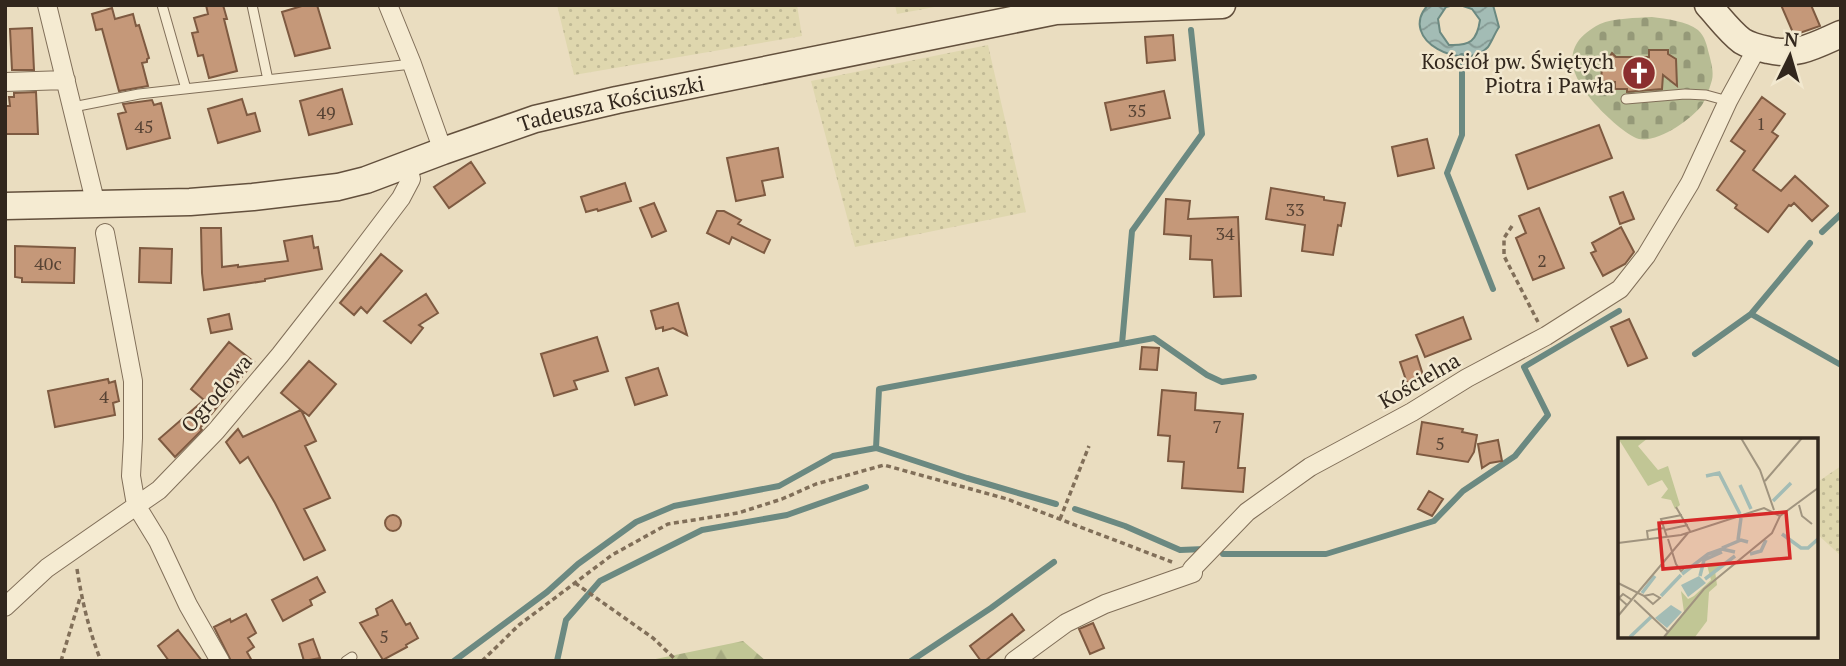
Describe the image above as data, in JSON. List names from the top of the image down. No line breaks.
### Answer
{"streets":{"street":["Tadeusza Kościuszki","Kościelna","Ogrodowa"]},"crossings":[["Tadeusza Kościuszki","Ogrodowa"]],"places":{"church":["Kościół pw. Świętych Piotra i Pawła"]},"house_numbers":["35","49","1","45","33","34","2","40c","4","7","5","5"],"north":"top"}
